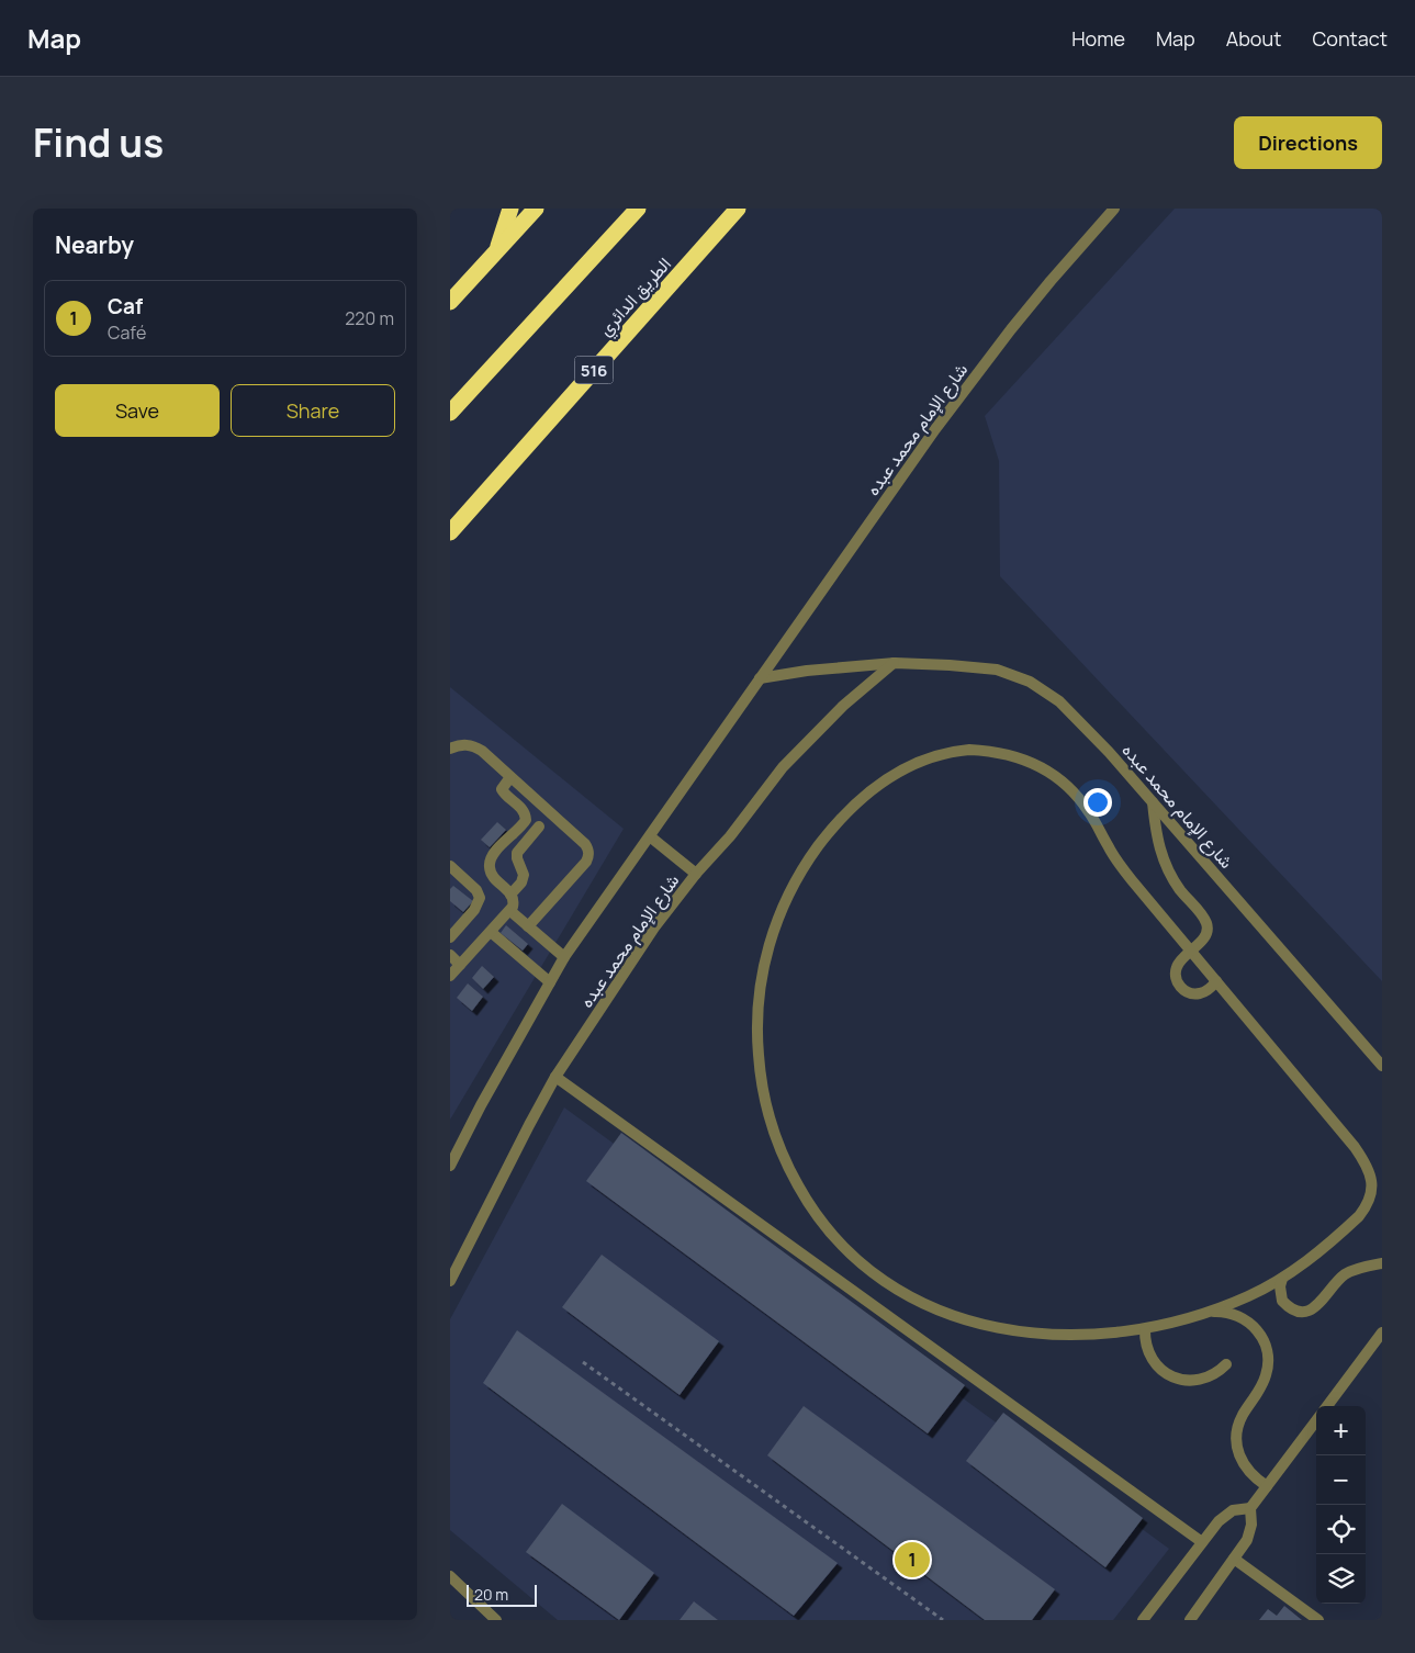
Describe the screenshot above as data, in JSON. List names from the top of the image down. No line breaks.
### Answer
{"streets":{"highway":["الطريق الدائري","516"],"street":["شارع الإمام محمد عبده"]},"scale_bar":"20 m","page":{"header":"Map","nav":["Home","Map","About","Contact"],"title":"Find us","buttons":["Directions",["Save","Share"]],"heading":"Nearby","list":[{"mark":"1","name":"Caf","note":"Café","value":"220 m"}],"map_buttons":["+","−"],"pins":"1","scale":"20 m"}}
